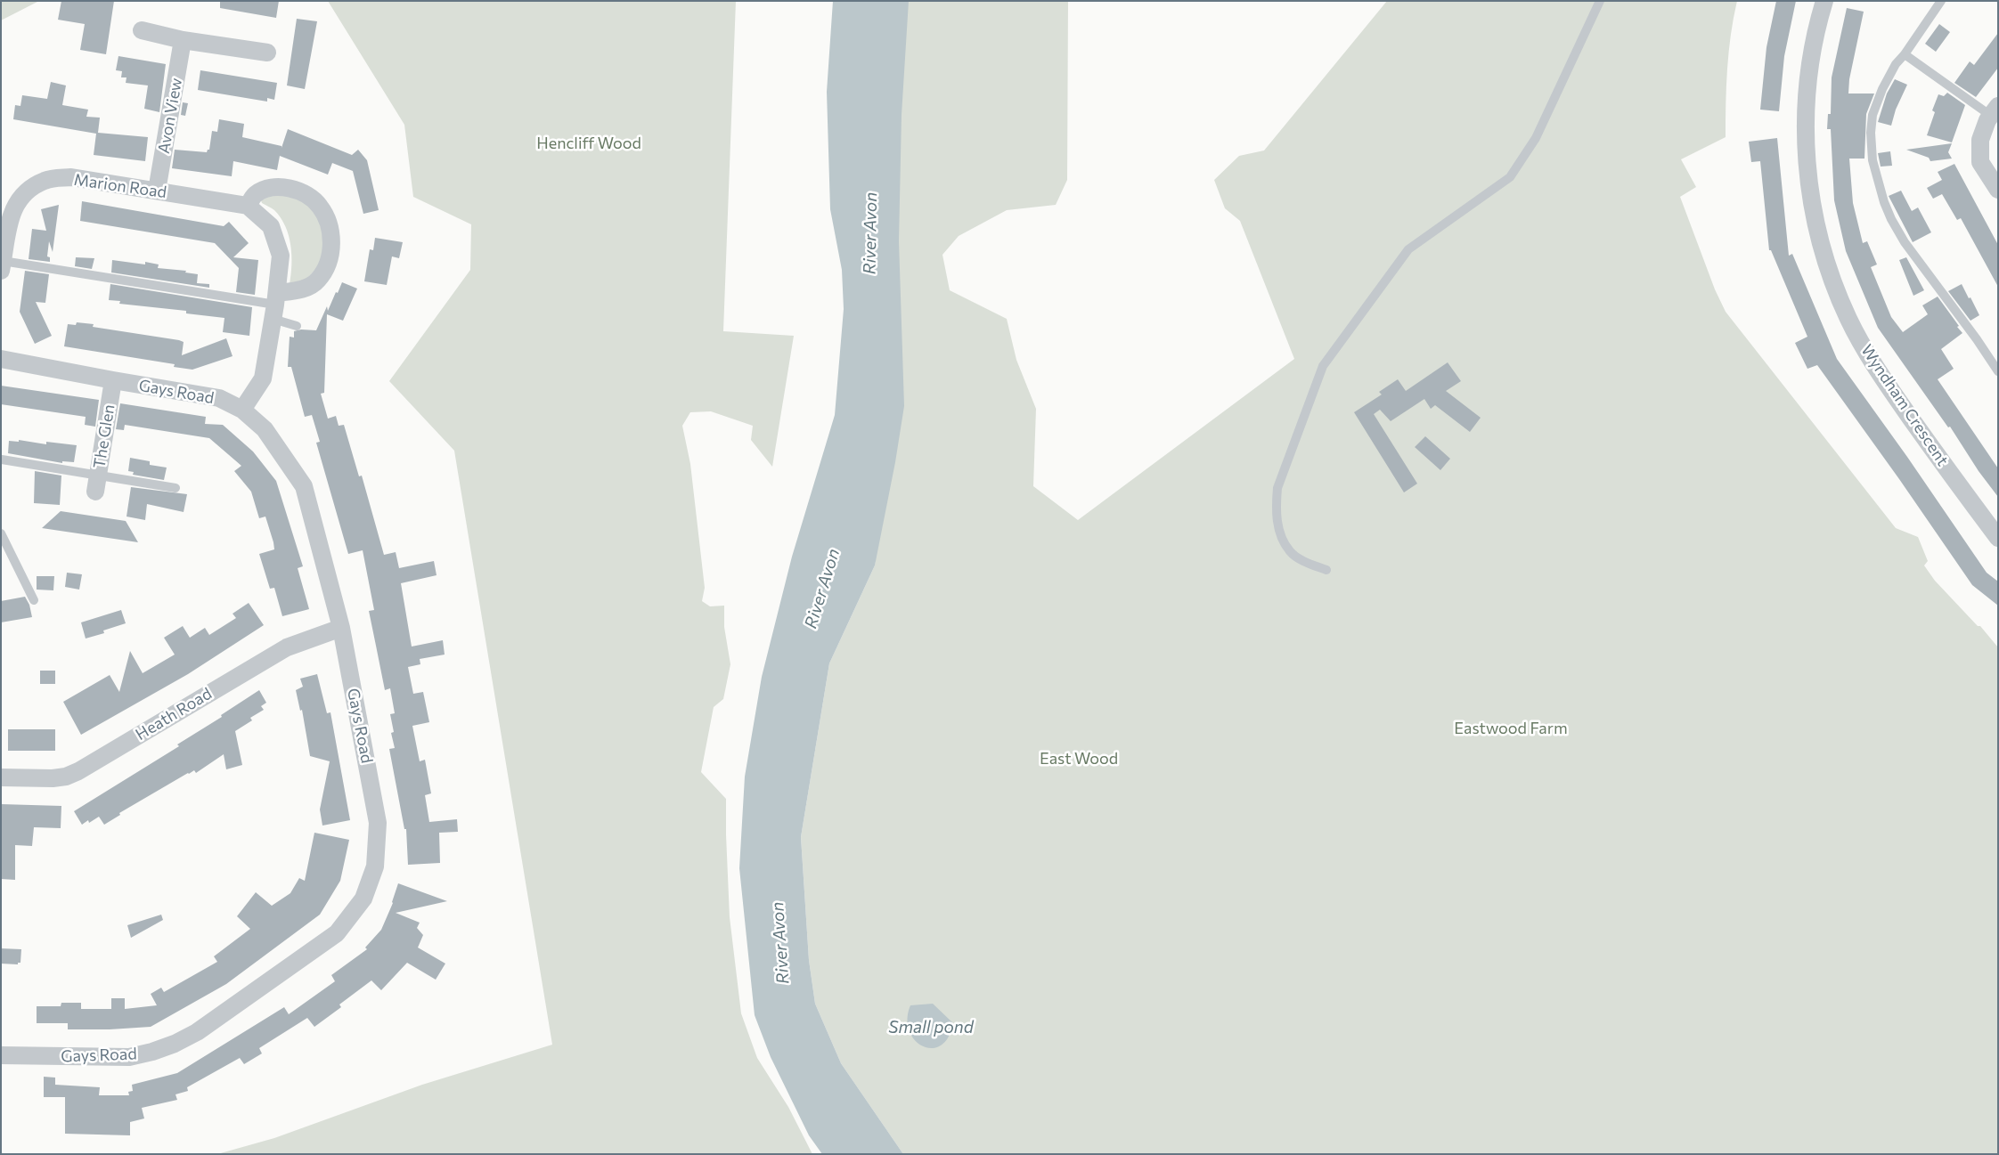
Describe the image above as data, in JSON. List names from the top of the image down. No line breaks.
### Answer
{"streets":{"street":["Avon View","Marion Road","Gays Road","Wyndham Crescent","The Glen","Heath Road"]},"crossings":[["Avon View","Marion Road"],["Gays Road","The Glen"],["Gays Road","Heath Road"]],"water":["River Avon","Small pond"],"parks":["Hencliff Wood","Eastwood Farm","East Wood"]}
